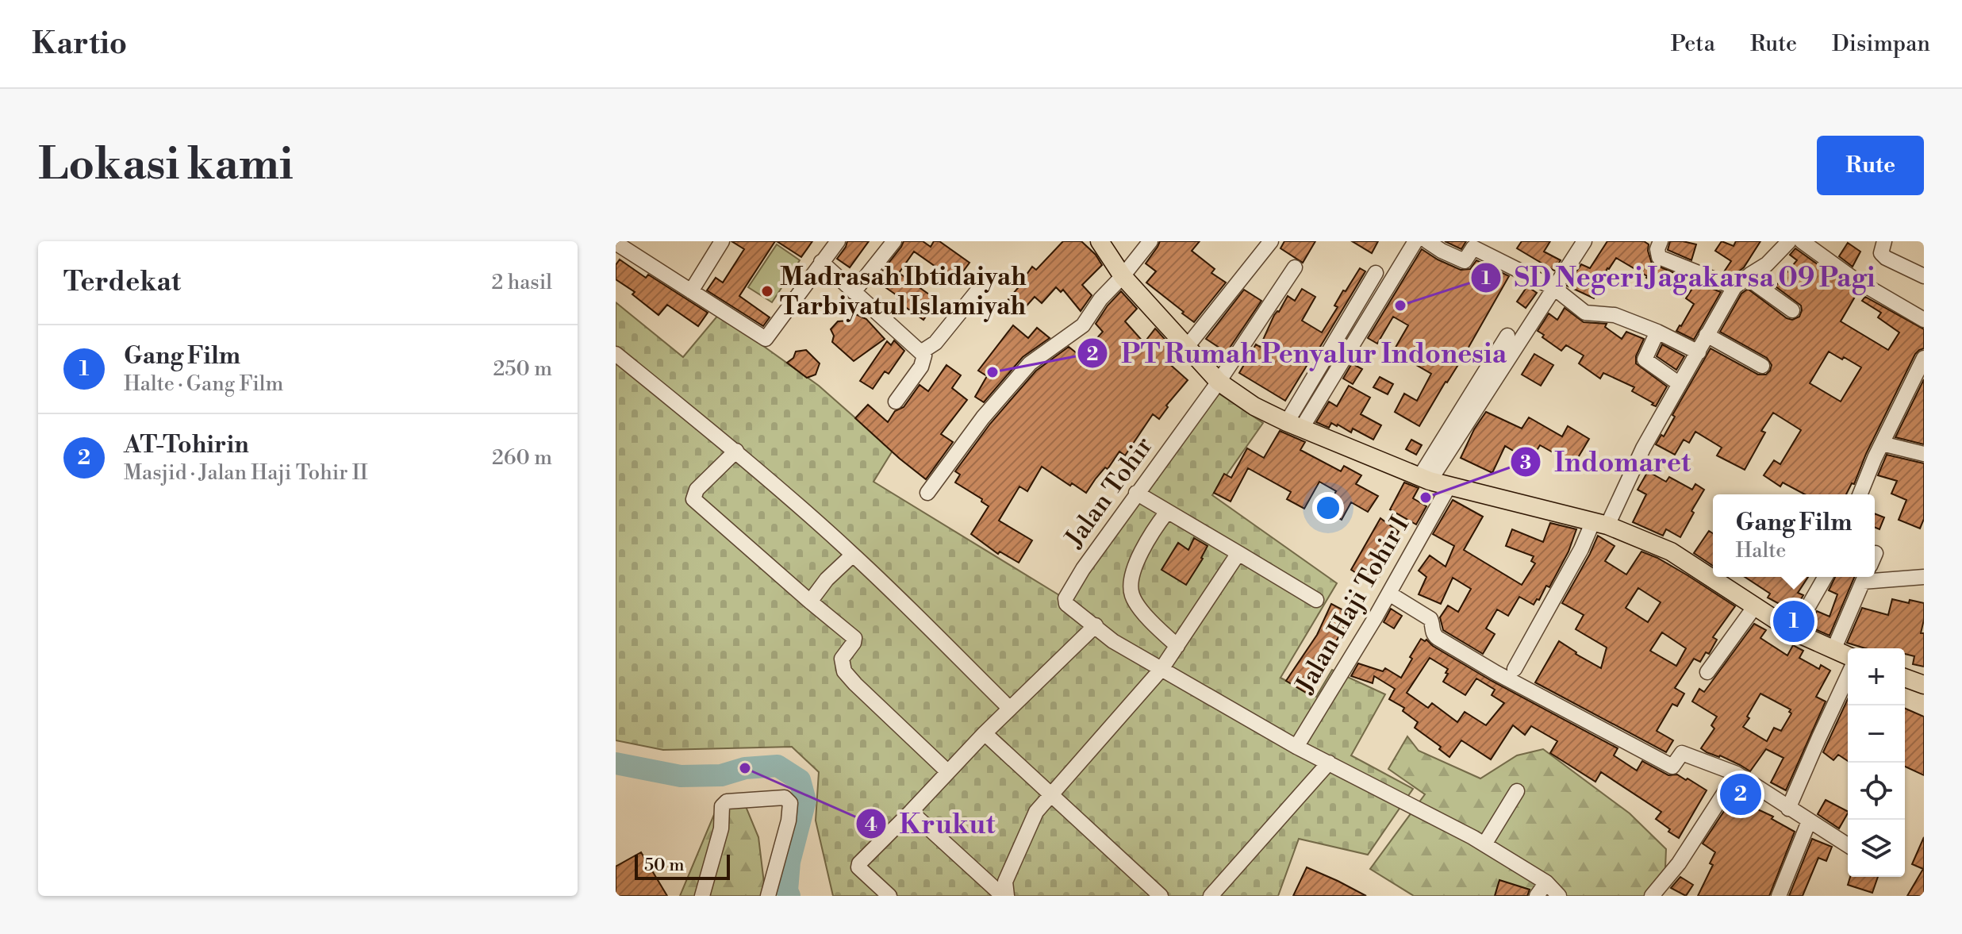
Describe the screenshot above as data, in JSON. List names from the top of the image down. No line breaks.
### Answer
{"streets":{"street":["Jalan Tohir","Jalan Haji Tohir I"]},"places":["Madrasah Ibtidaiyah Tarbiyatul Islamiyah","SD Negeri Jagakarsa 09 Pagi","PT Rumah Penyalur Indonesia","Indomaret","Krukut"],"scale_bar":"50 m","page":{"header":"Kartio","nav":["Peta","Rute","Disimpan"],"buttons":"Rute","title":"Lokasi kami","heading":["Terdekat","2 hasil"],"list":[{"mark":"1","name":"Gang Film","note":"Halte · Gang Film","value":"250 m"},{"mark":"2","name":"AT-Tohirin","note":"Masjid · Jalan Haji Tohir II","value":"260 m"}],"popup":["Gang Film","Halte"],"pins":["1","2"],"map_buttons":["+","−"],"scale":"50 m"}}
